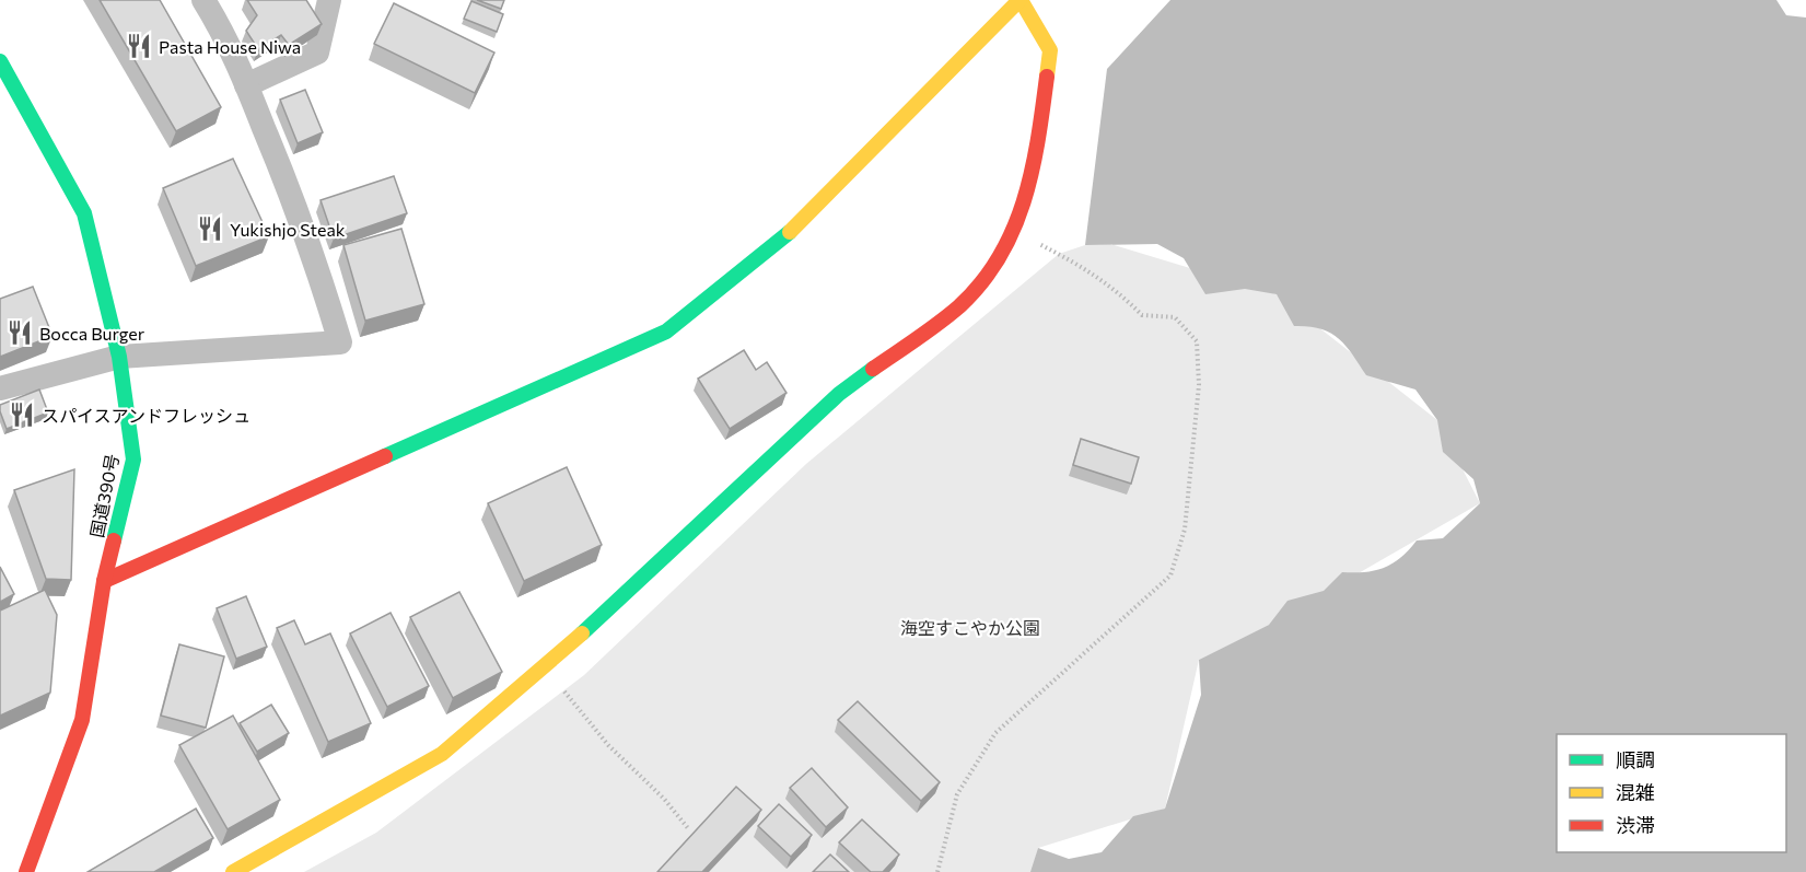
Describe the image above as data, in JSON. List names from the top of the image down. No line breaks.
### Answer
{"streets":{"main road":["国道390号"]},"parks":["海空すこやか公園"],"places":{"restaurant":["Pasta House Niwa","Yukishjo Steak","Bocca Burger","スパイスアンドフレッシュ"]},"legend":["順調","混雑","渋滞"]}
